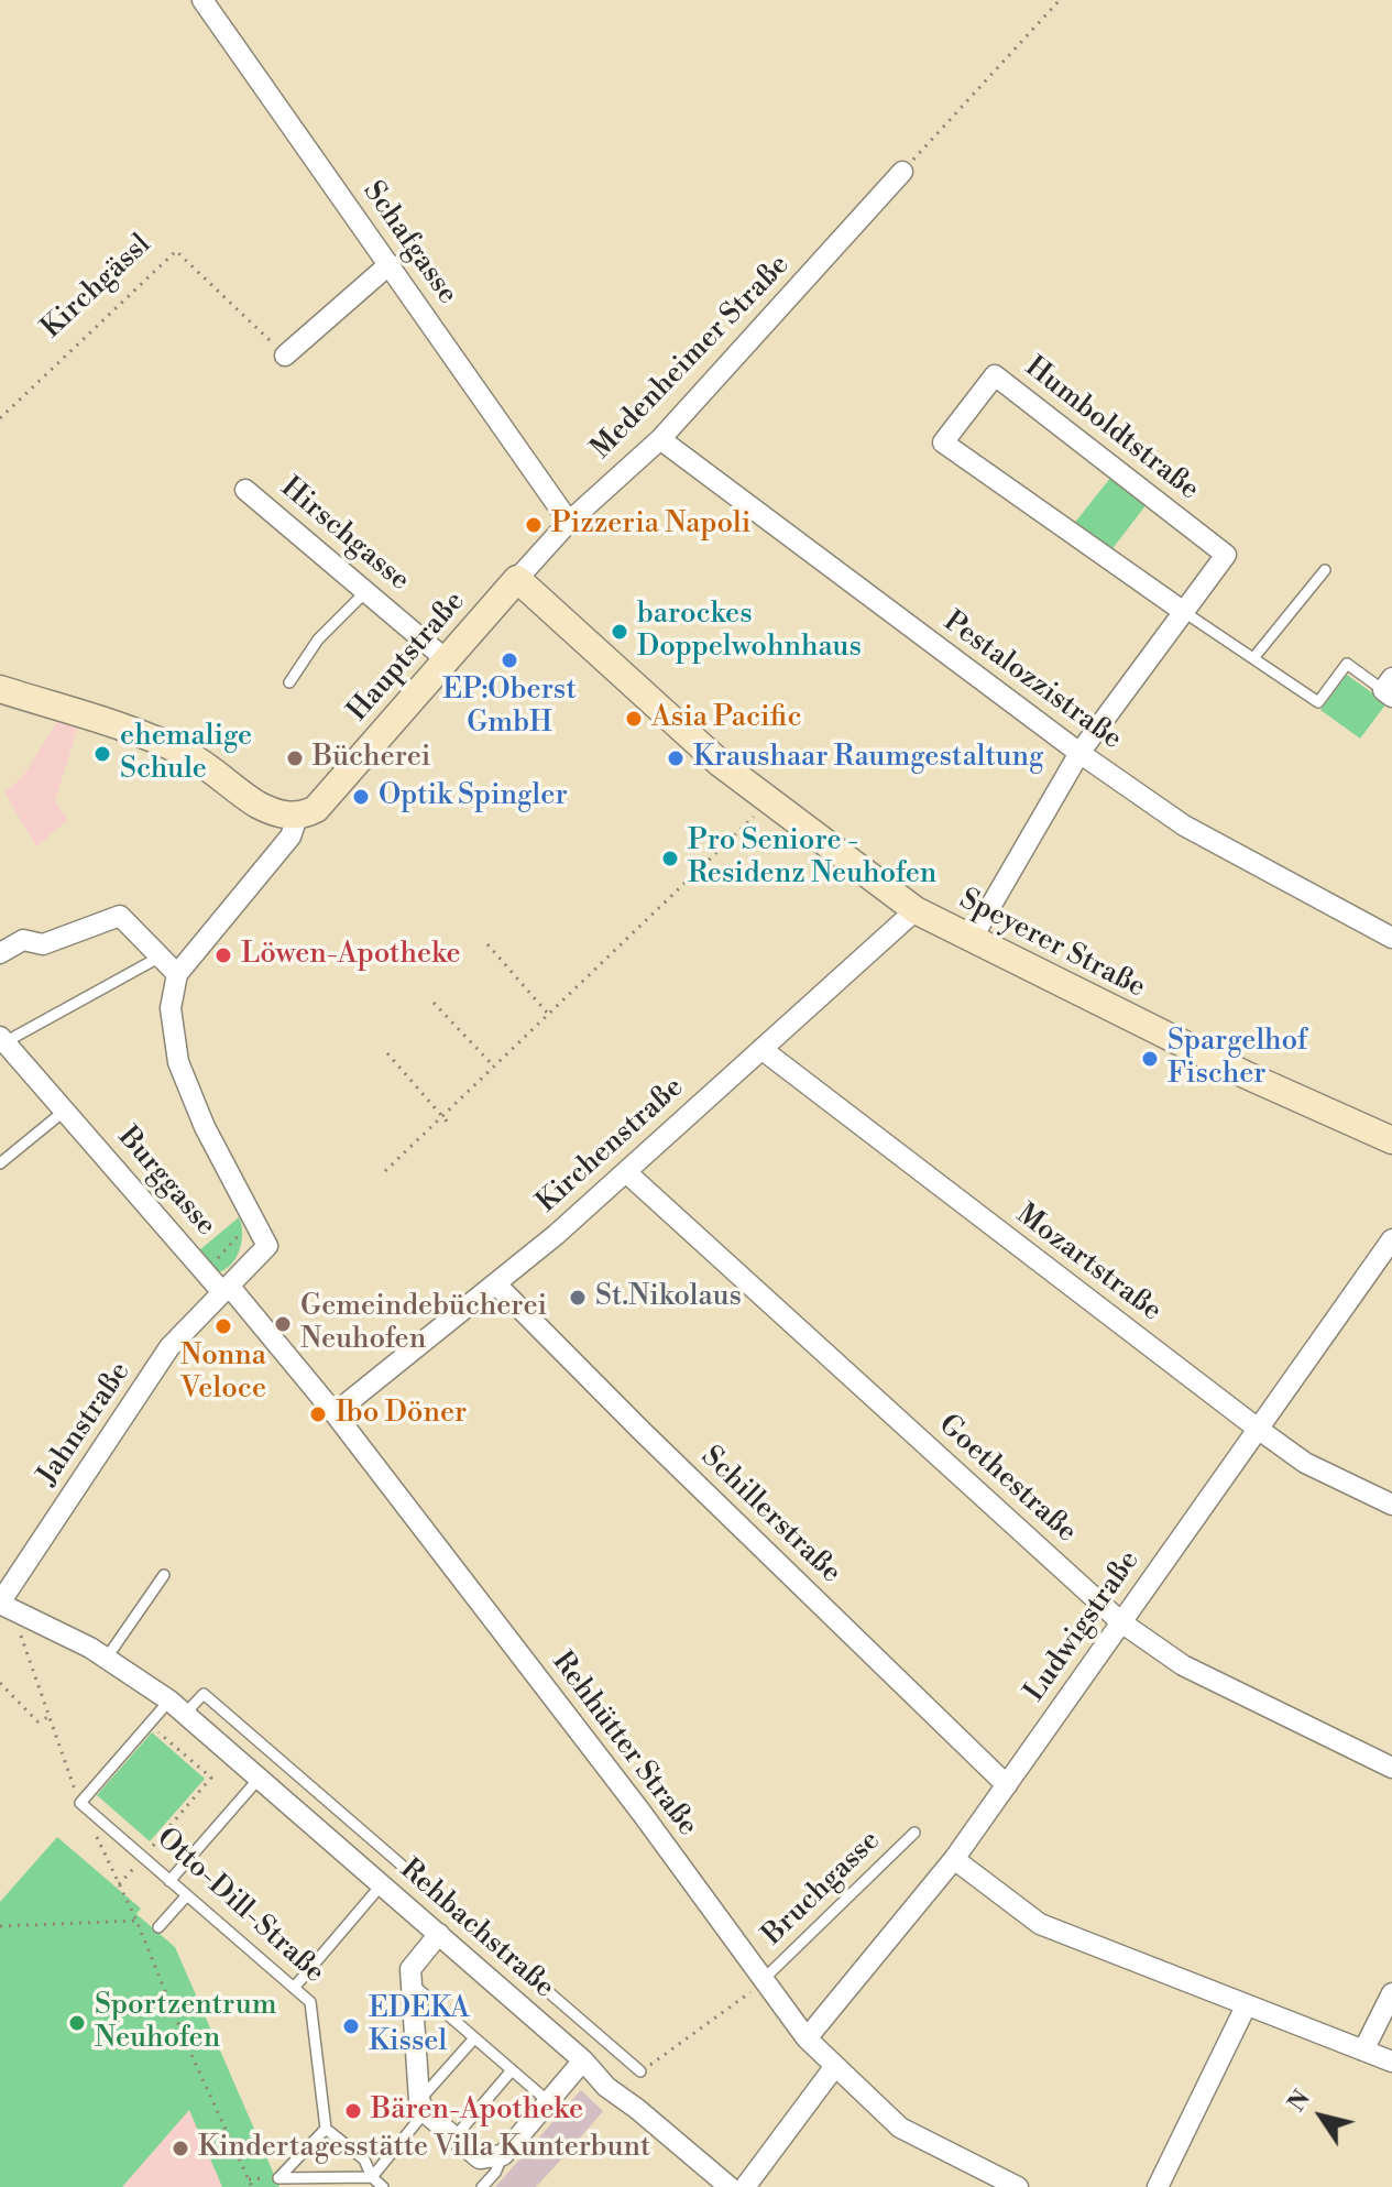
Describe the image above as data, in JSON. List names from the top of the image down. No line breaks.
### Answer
{"streets":{"main road":["Hauptstraße","Speyerer Straße"],"street":["Schafgasse","Medenheimer Straße","Humboldtstraße","Hirschgasse","Pestalozzistraße","Kirchenstraße","Burggasse","Mozartstraße","Jahnstraße","Goethestraße","Schillerstraße","Ludwigstraße","Rehhütter Straße","Rehbachstraße"],"lane":["Bruchgasse","Otto-Dill-Straße"],"path":["Kirchgässl"]},"crossings":[["Schafgasse","Medenheimer Straße"],["Medenheimer Straße","Hauptstraße"],["Medenheimer Straße","Pestalozzistraße"],["Medenheimer Straße","Speyerer Straße"],["Hirschgasse","Hauptstraße"],["Hauptstraße","Speyerer Straße"],["Speyerer Straße","Kirchenstraße"],["Kirchenstraße","Mozartstraße"],["Kirchenstraße","Goethestraße"],["Kirchenstraße","Schillerstraße"],["Kirchenstraße","Rehhütter Straße"],["Burggasse","Jahnstraße"],["Burggasse","Rehhütter Straße"],["Mozartstraße","Ludwigstraße"],["Jahnstraße","Rehhütter Straße"],["Jahnstraße","Rehbachstraße"],["Goethestraße","Ludwigstraße"],["Schillerstraße","Ludwigstraße"],["Ludwigstraße","Rehhütter Straße"],["Rehhütter Straße","Bruchgasse"]],"places":["Pizzeria Napoli","barockes Doppelwohnhaus","EP:Oberst GmbH","Asia Pacific","ehemalige Schule","Bücherei","Kraushaar Raumgestaltung","Optik Spingler","Pro Seniore - Residenz Neuhofen","Löwen-Apotheke","Spargelhof Fischer","St.Nikolaus","Gemeindebücherei Neuhofen","Nonna Veloce","Ibo Döner","Sportzentrum Neuhofen","EDEKA Kissel","Bären-Apotheke","Kindertagesstätte Villa Kunterbunt"],"north":"top left"}
